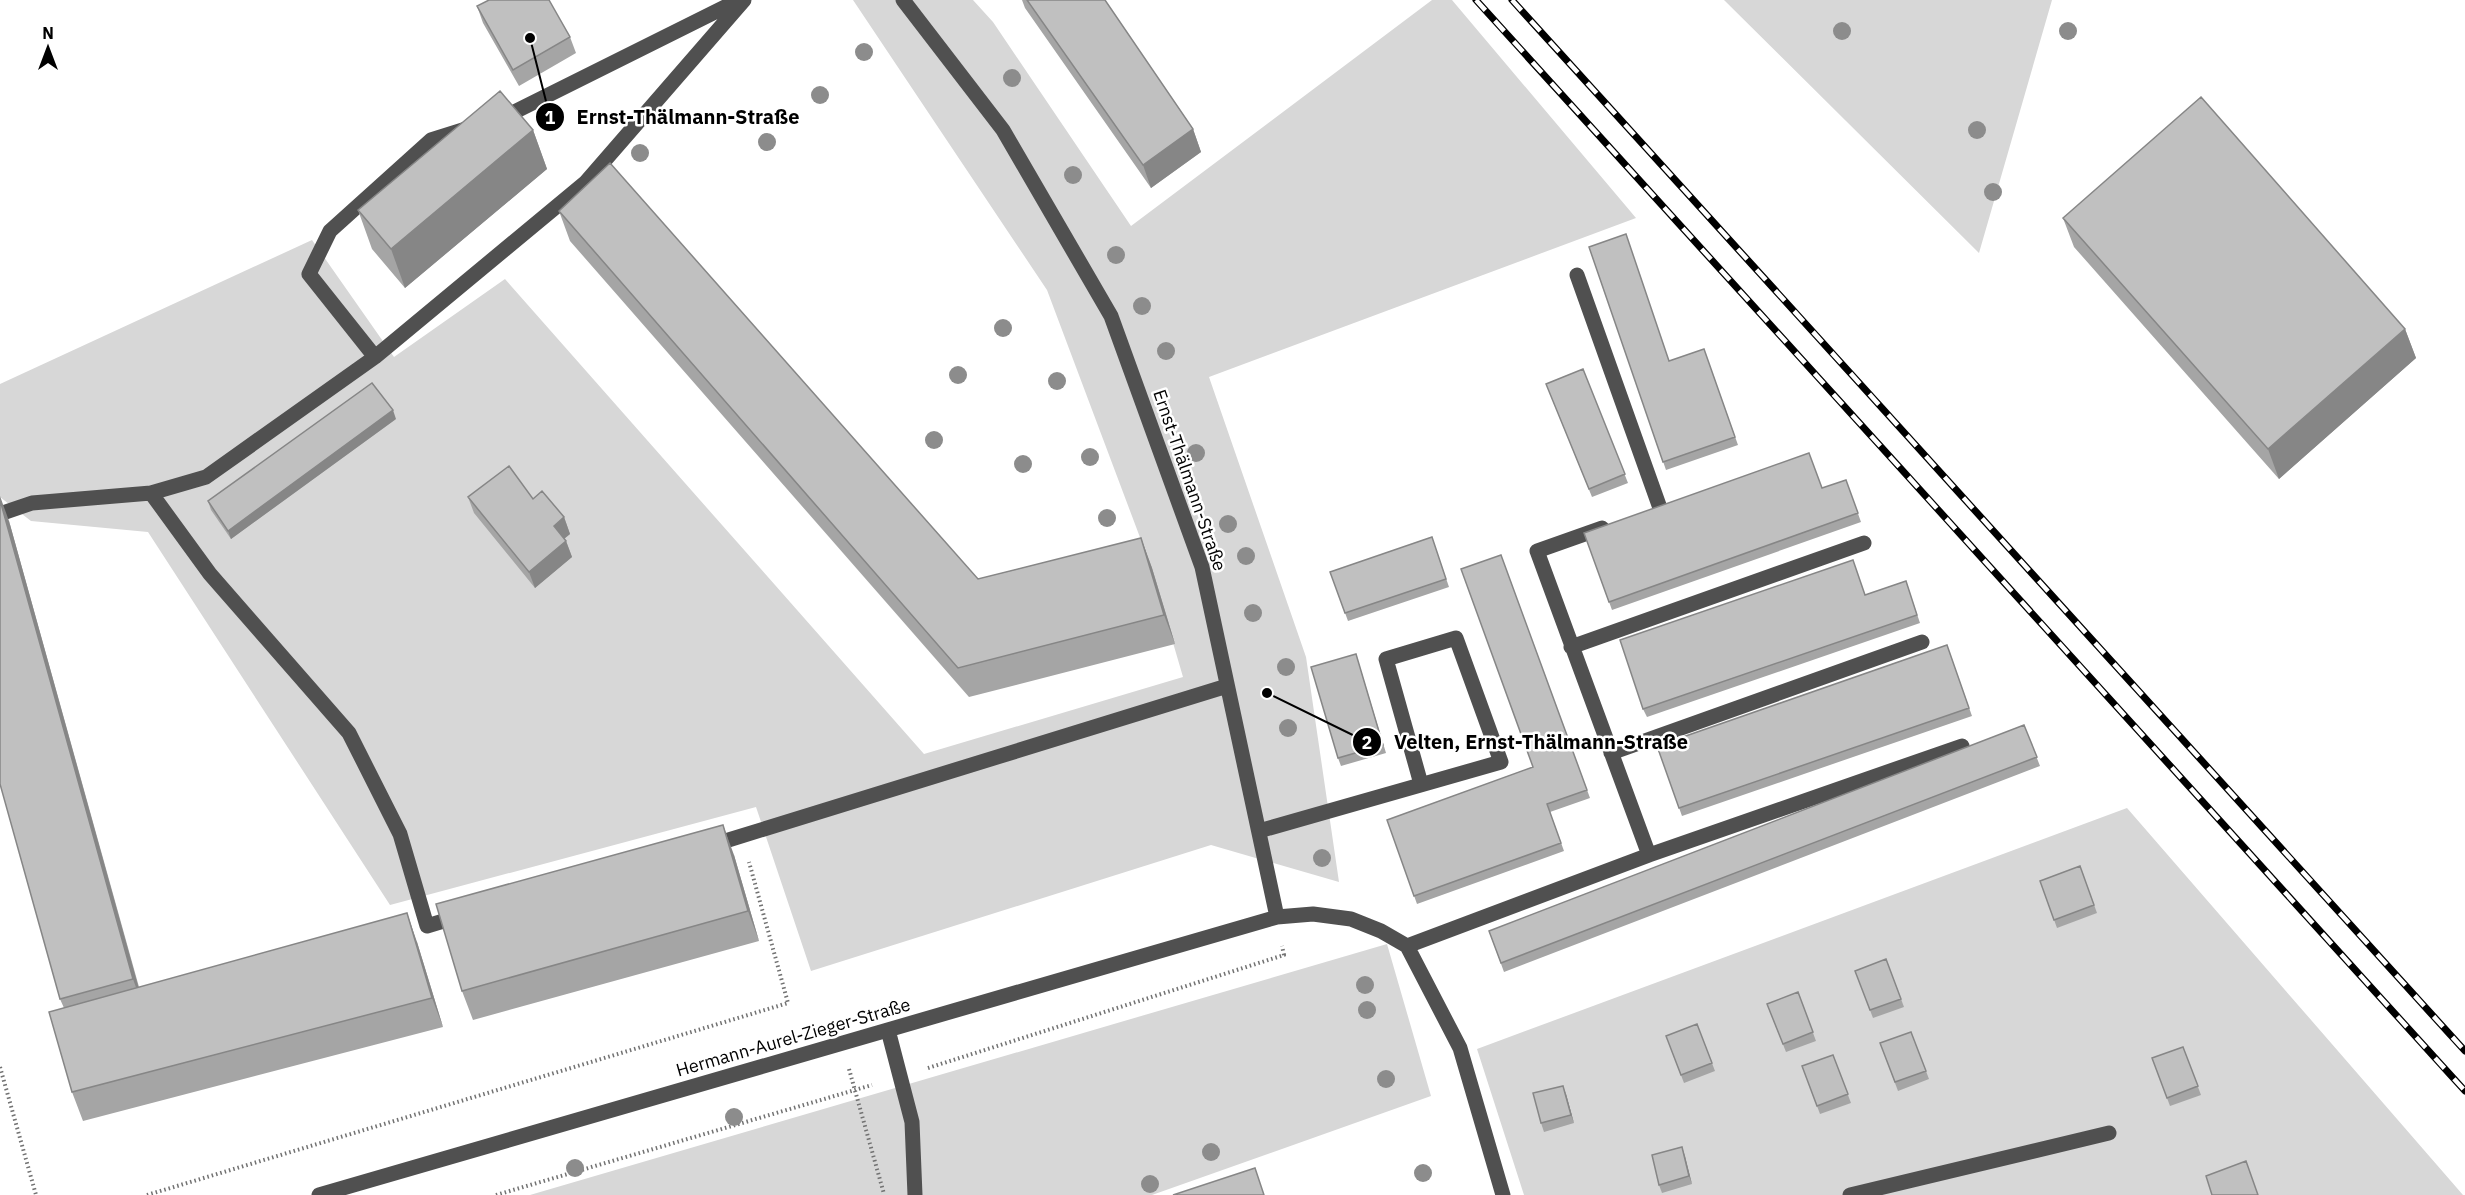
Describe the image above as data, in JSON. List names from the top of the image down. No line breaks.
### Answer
{"streets":{"street":["Ernst-Thälmann-Straße","Hermann-Aurel-Zieger-Straße"]},"crossings":[["Ernst-Thälmann-Straße","Hermann-Aurel-Zieger-Straße"]],"places":["Ernst-Thälmann-Straße","Velten, Ernst-Thälmann-Straße"],"north":"top"}
